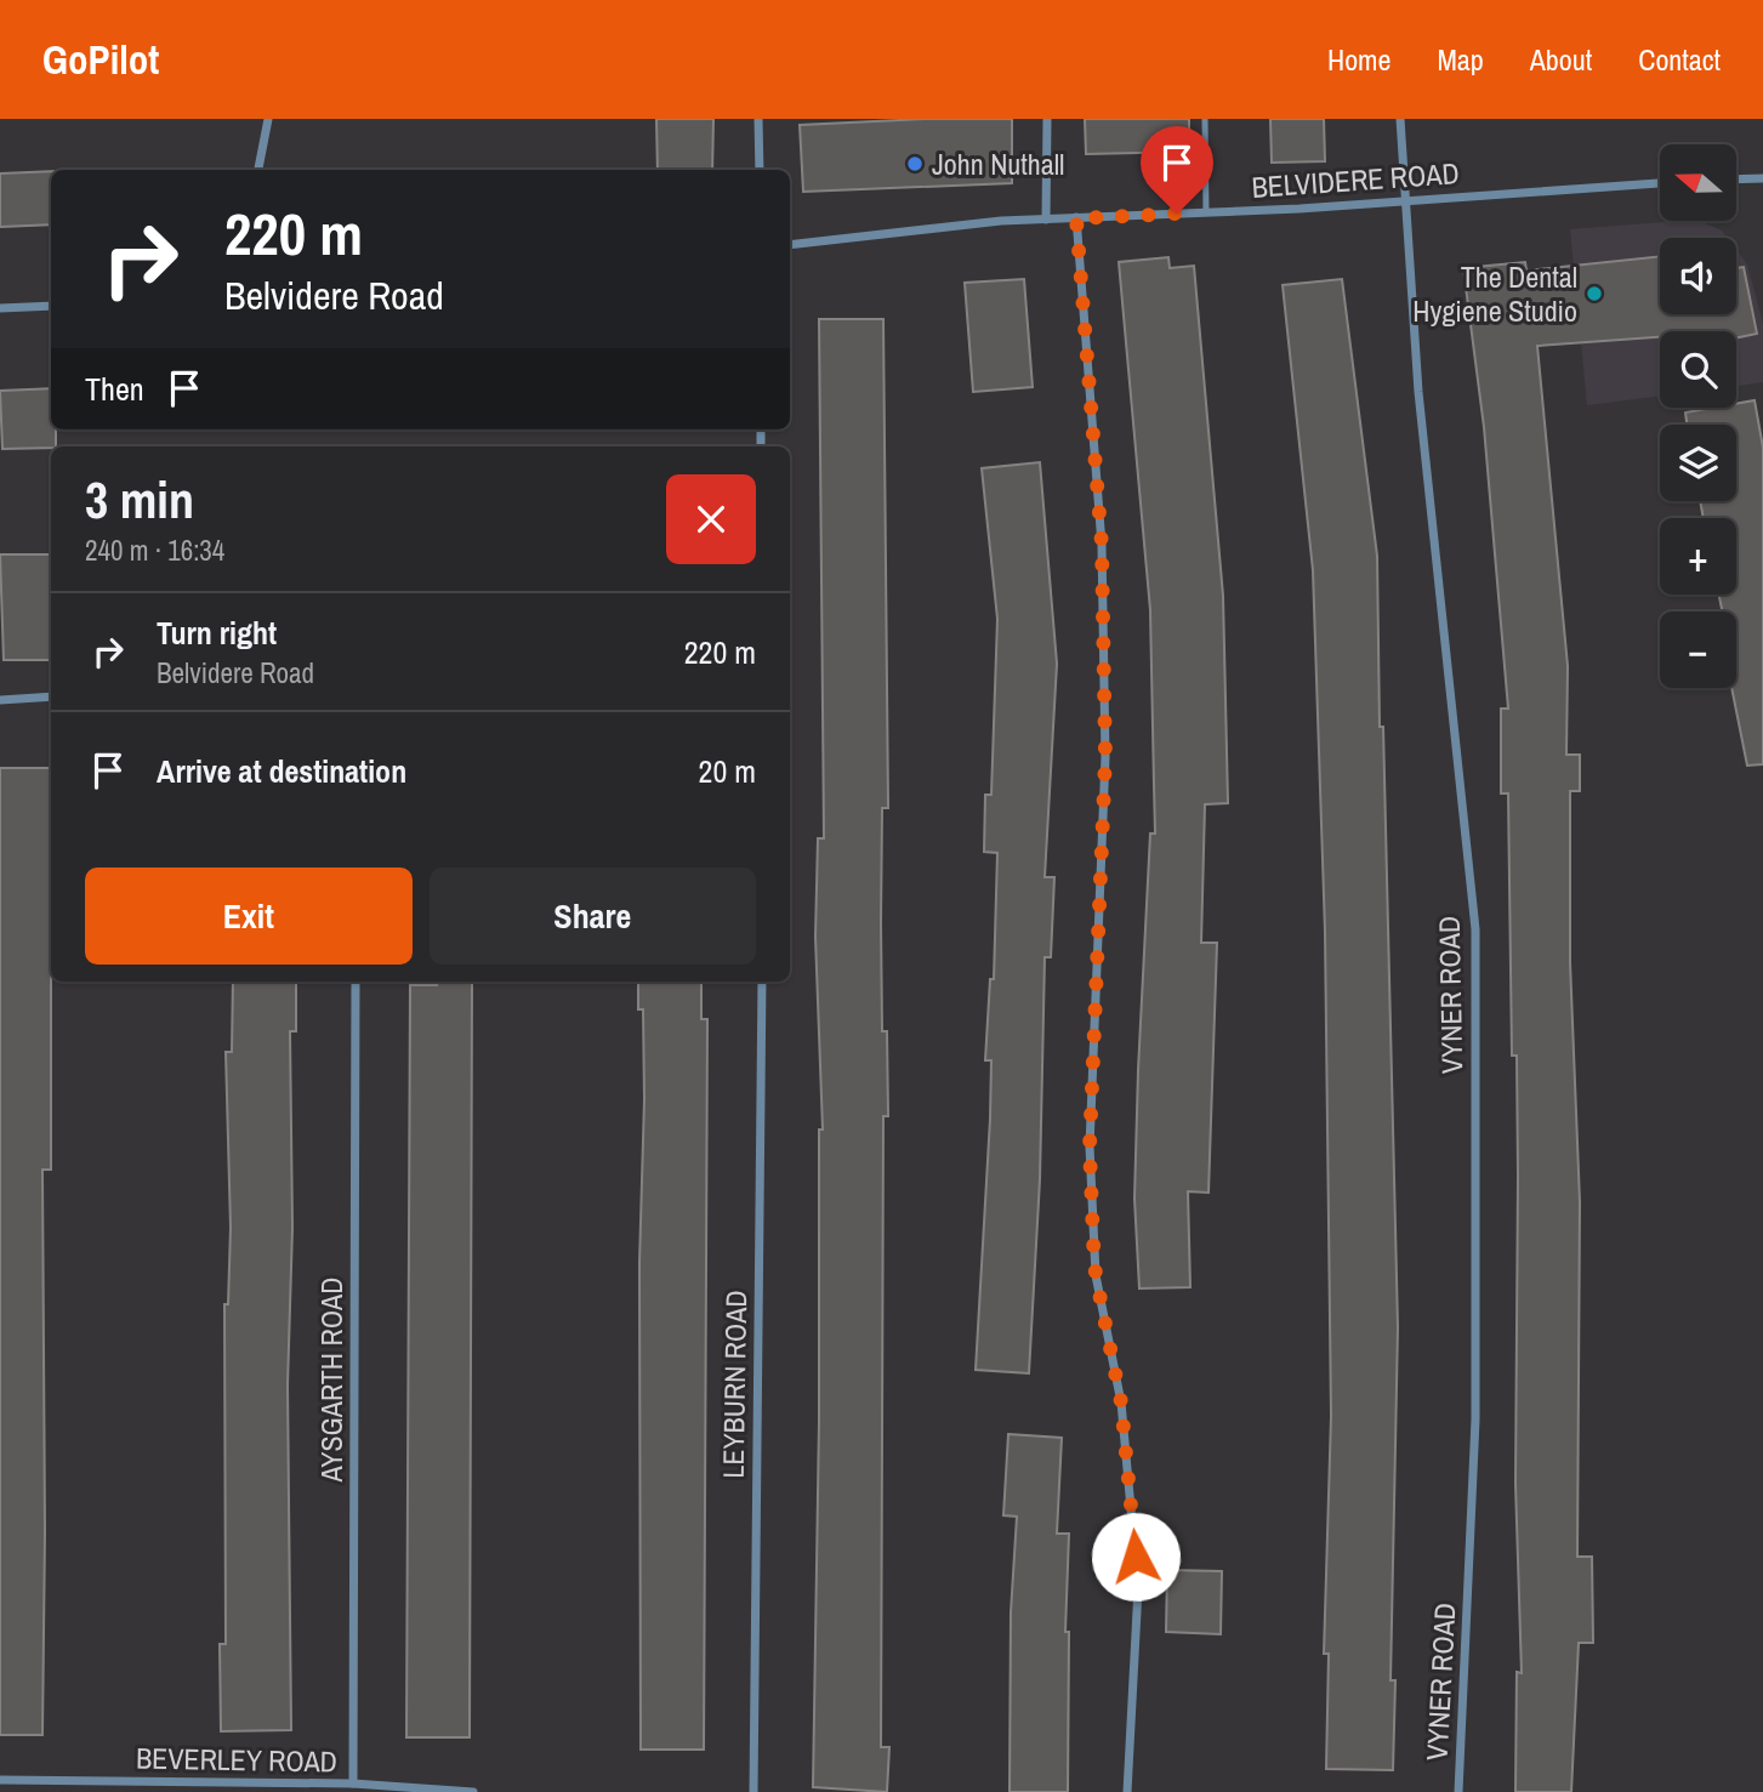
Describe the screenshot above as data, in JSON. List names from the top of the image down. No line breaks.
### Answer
{"streets":{"street":["BELVIDERE ROAD","VYNER ROAD","AYSGARTH ROAD","LEYBURN ROAD","BEVERLEY ROAD"]},"crossings":[["BELVIDERE ROAD","VYNER ROAD"],["AYSGARTH ROAD","BEVERLEY ROAD"]],"places":["John Nuthall","The Dental Hygiene Studio"],"north":"left","page":{"header":"GoPilot","nav":["Home","Map","About","Contact"],"map_buttons":["+","−"],"turn":["220 m","Belvidere Road"],"then":"Then","heading":["3 min","240 m · 16:34"],"list":[{"name":"Turn right","note":"Belvidere Road","value":"220 m"},{"name":"Arrive at destination","value":"20 m"}],"buttons":["Exit","Share"]}}
